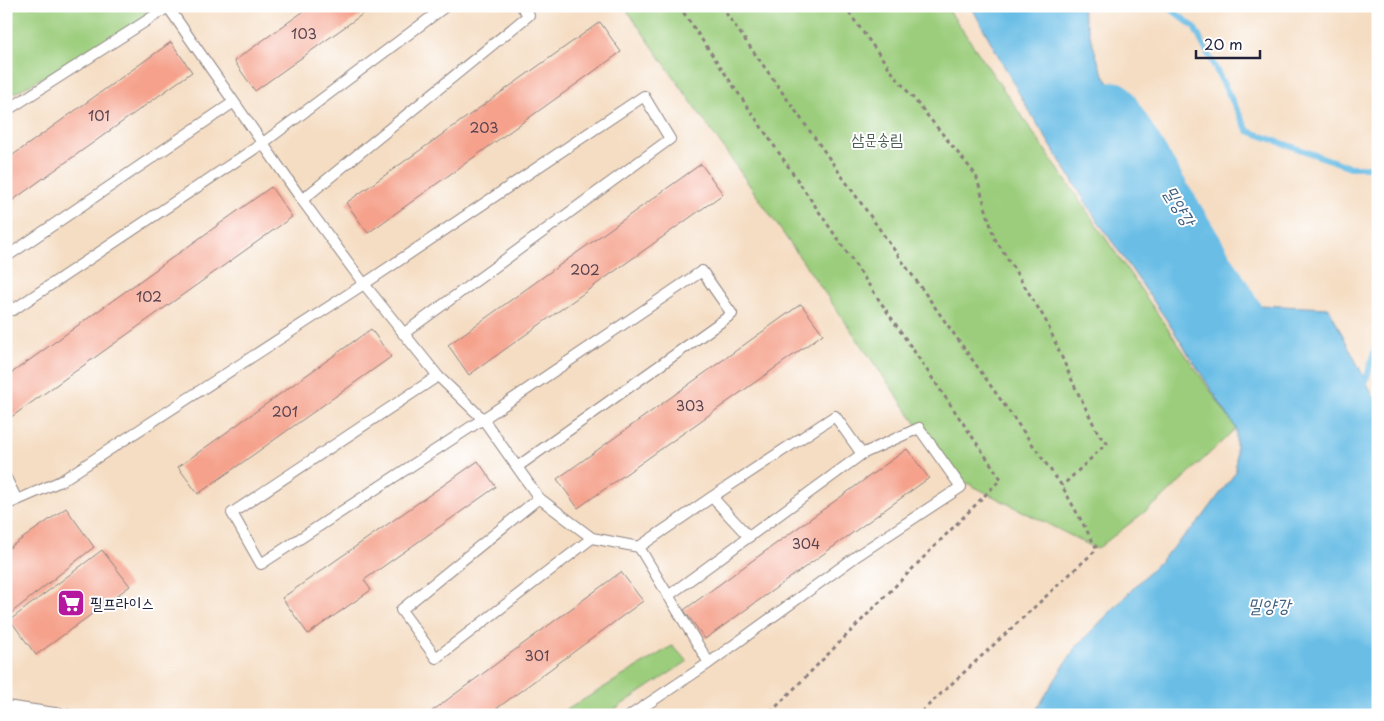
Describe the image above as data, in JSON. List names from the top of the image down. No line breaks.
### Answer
{"water":["밀양강"],"parks":["삼문송림"],"places":{"supermarket":["필프라이스"]},"house_numbers":["103","101","203","202","102","303","201","304","301"],"scale_bar":"20 m"}
